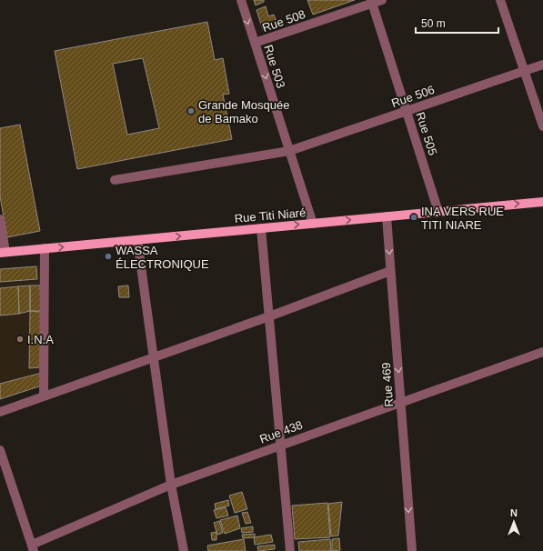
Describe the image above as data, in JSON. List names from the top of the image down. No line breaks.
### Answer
{"streets":{"main road":["Rue Titi Niaré"],"street":["Rue 508","Rue 503","Rue 506","Rue 505","Rue 469","Rue 438"]},"crossings":[["Rue 508","Rue 503"],["Rue 508","Rue 505"],["Rue 503","Rue 506"],["Rue 503","Rue Titi Niaré"],["Rue 506","Rue 505"],["Rue 505","Rue Titi Niaré"],["Rue Titi Niaré","Rue 469"],["Rue 469","Rue 438"]],"one_way":["Rue 503","Rue Titi Niaré","Rue 469"],"places":["Grande Mosquée de Bamako","INA VERS RUE TITI NIARE","WASSA ÉLECTRONIQUE","I.N.A"],"scale_bar":"50 m","north":"top"}
